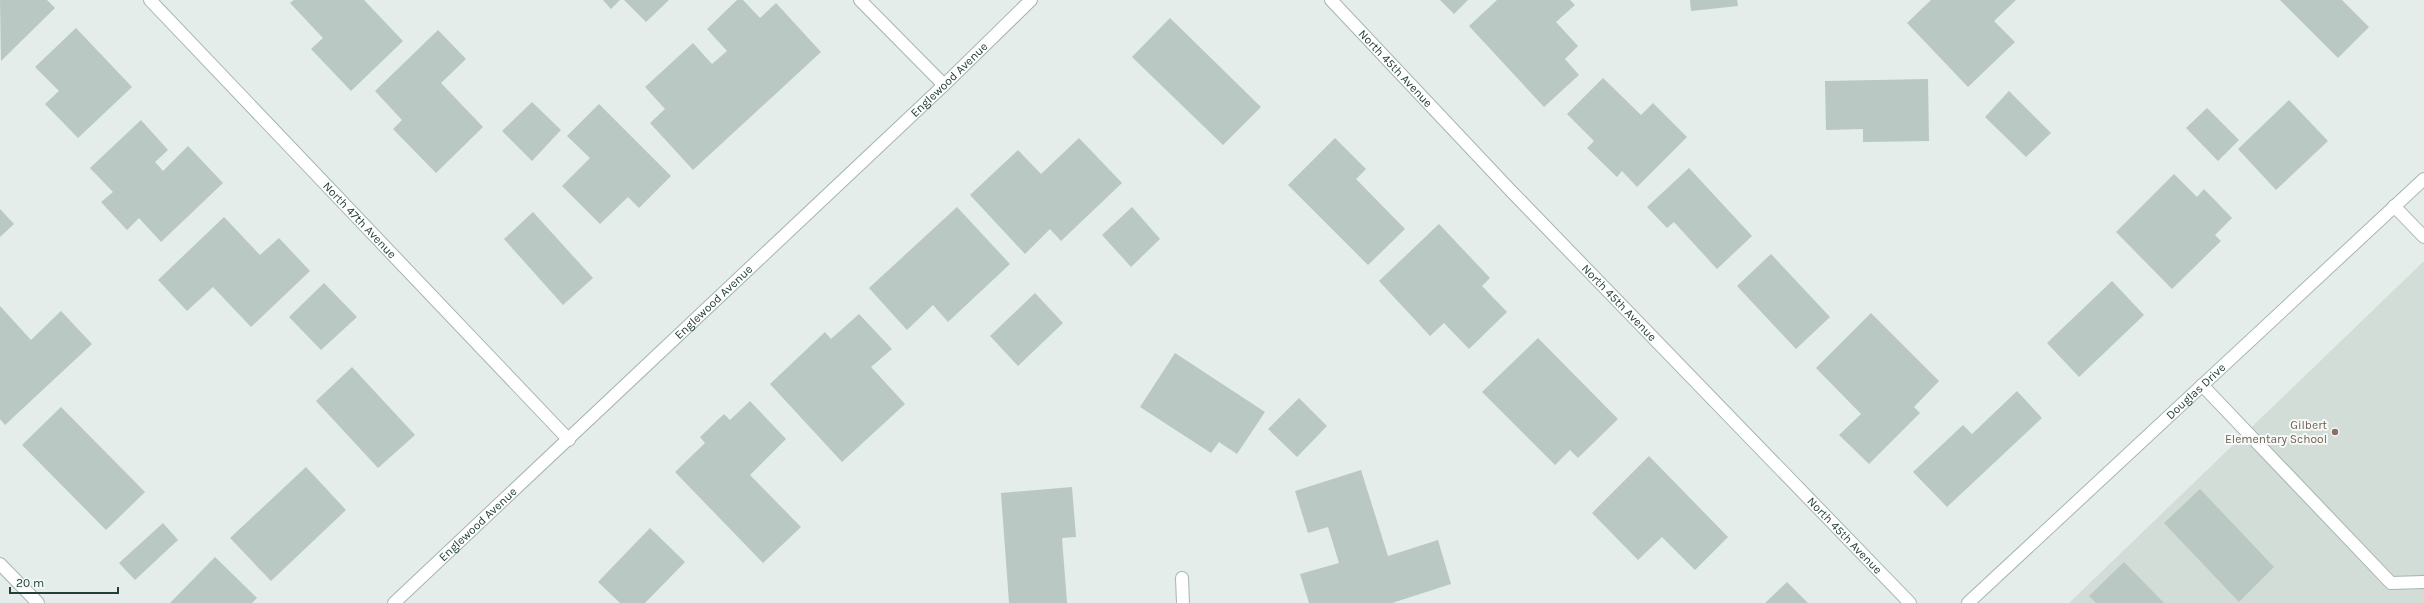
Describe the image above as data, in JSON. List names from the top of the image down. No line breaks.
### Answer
{"streets":{"street":["North 45th Avenue","Englewood Avenue","North 47th Avenue","Douglas Drive"]},"crossings":[["Englewood Avenue","North 47th Avenue"]],"places":["Gilbert Elementary School"],"scale_bar":"20 m"}
